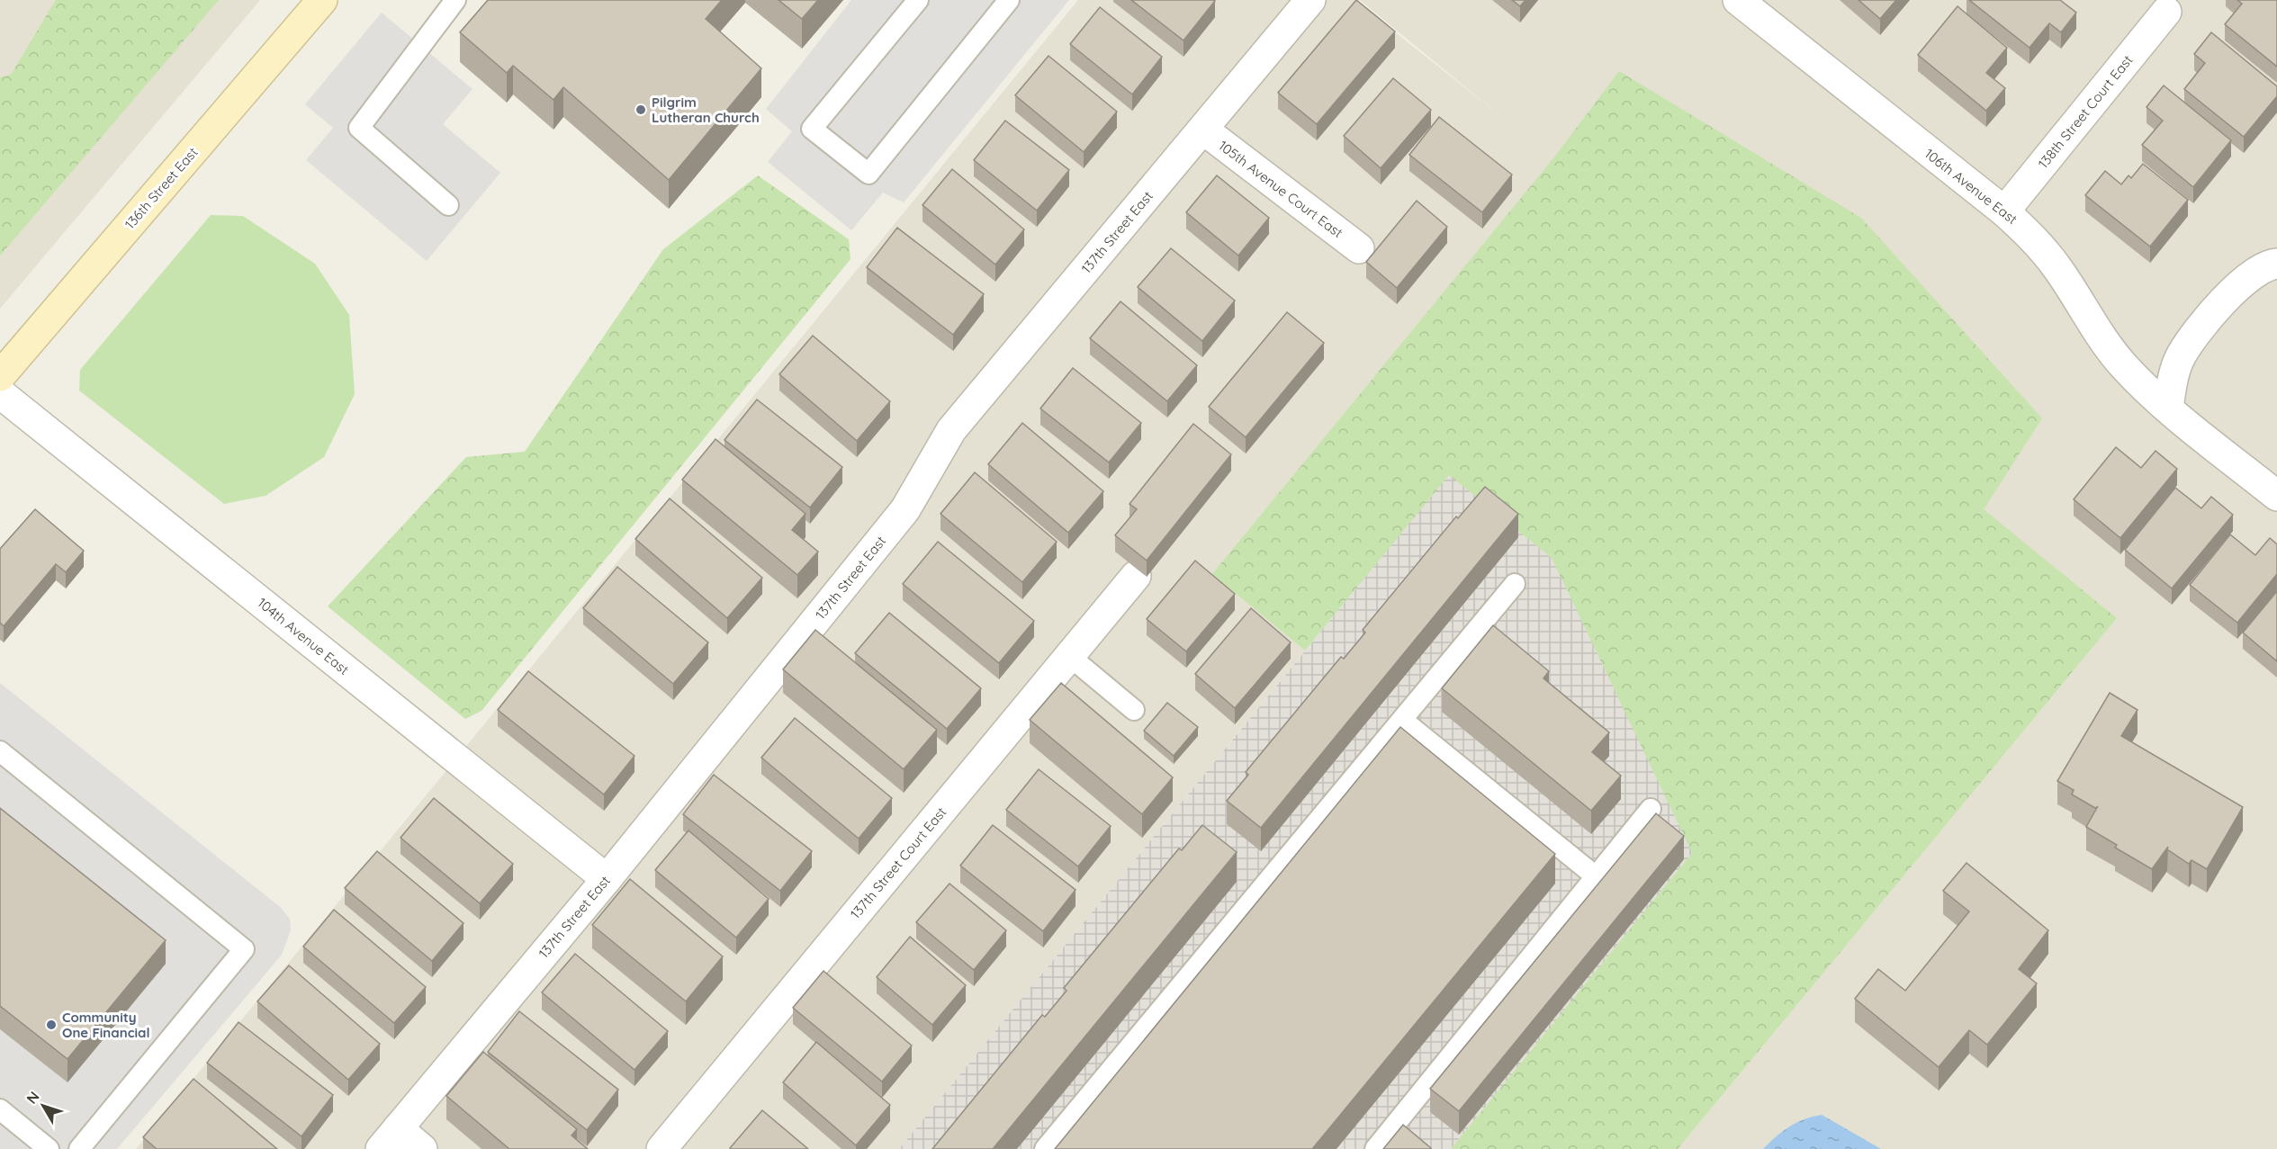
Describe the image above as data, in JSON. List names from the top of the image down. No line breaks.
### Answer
{"streets":{"street":["138th Street Court East","106th Avenue East","136th Street East","105th Avenue Court East","137th Street East","104th Avenue East","137th Street Court East"]},"crossings":[["138th Street Court East","106th Avenue East"],["105th Avenue Court East","137th Street East"],["137th Street East","104th Avenue East"]],"places":["Pilgrim Lutheran Church","Community One Financial"],"north":"top left"}
